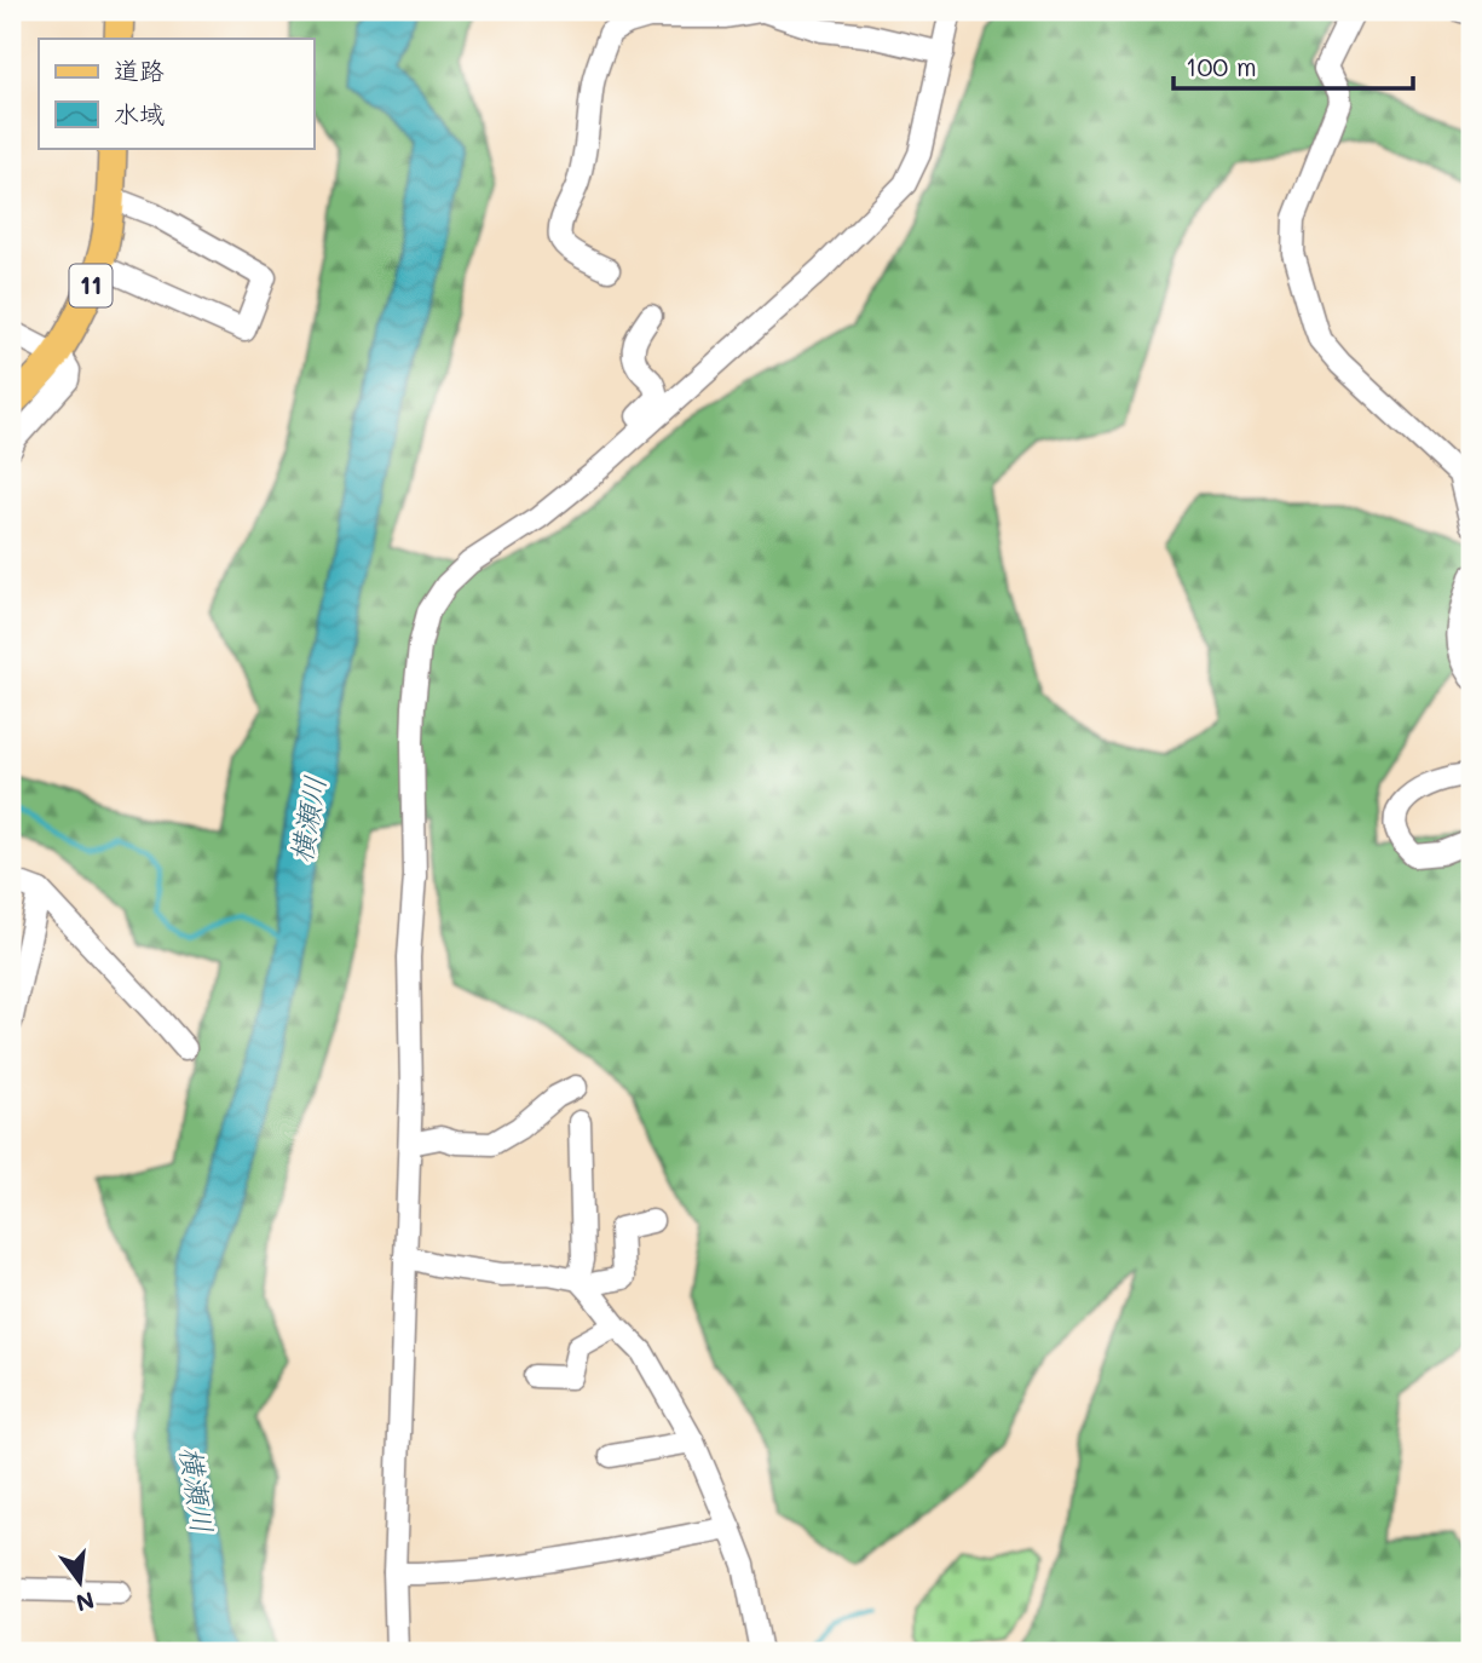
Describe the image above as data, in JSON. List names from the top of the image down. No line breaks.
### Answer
{"streets":{"main road":["11"]},"water":["横瀬川"],"legend":["道路","水域"],"scale_bar":"100 m","north":"bottom"}
